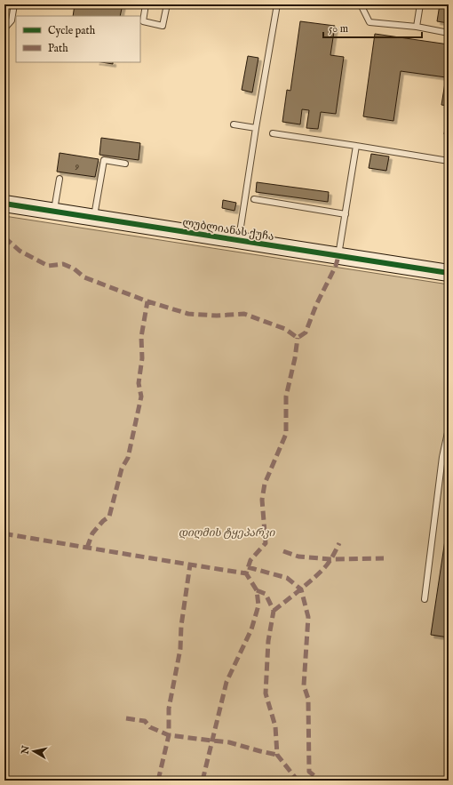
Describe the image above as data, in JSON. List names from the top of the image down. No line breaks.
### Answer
{"streets":{"street":["ლუბლიანას ქუჩა"]},"parks":["დიღმის ტყეპარკი"],"house_numbers":["9"],"legend":["Cycle path","Path"],"scale_bar":"50 m","north":"left"}
